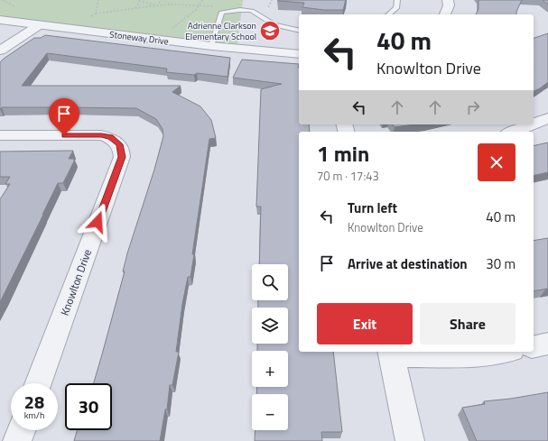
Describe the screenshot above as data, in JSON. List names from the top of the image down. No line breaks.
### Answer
{"streets":{"street":["Stoneway Drive","Knowlton Drive"]},"places":{"school or university":["Adrienne Clarkson Elementary School"]},"page":{"turn":["40 m","Knowlton Drive"],"heading":["1 min","70 m · 17:43"],"list":[{"name":"Turn left","note":"Knowlton Drive","value":"40 m"},{"name":"Arrive at destination","value":"30 m"}],"map_buttons":["+","−"],"buttons":["Exit","Share"],"speed":"28 km/h","limit":"30"}}
